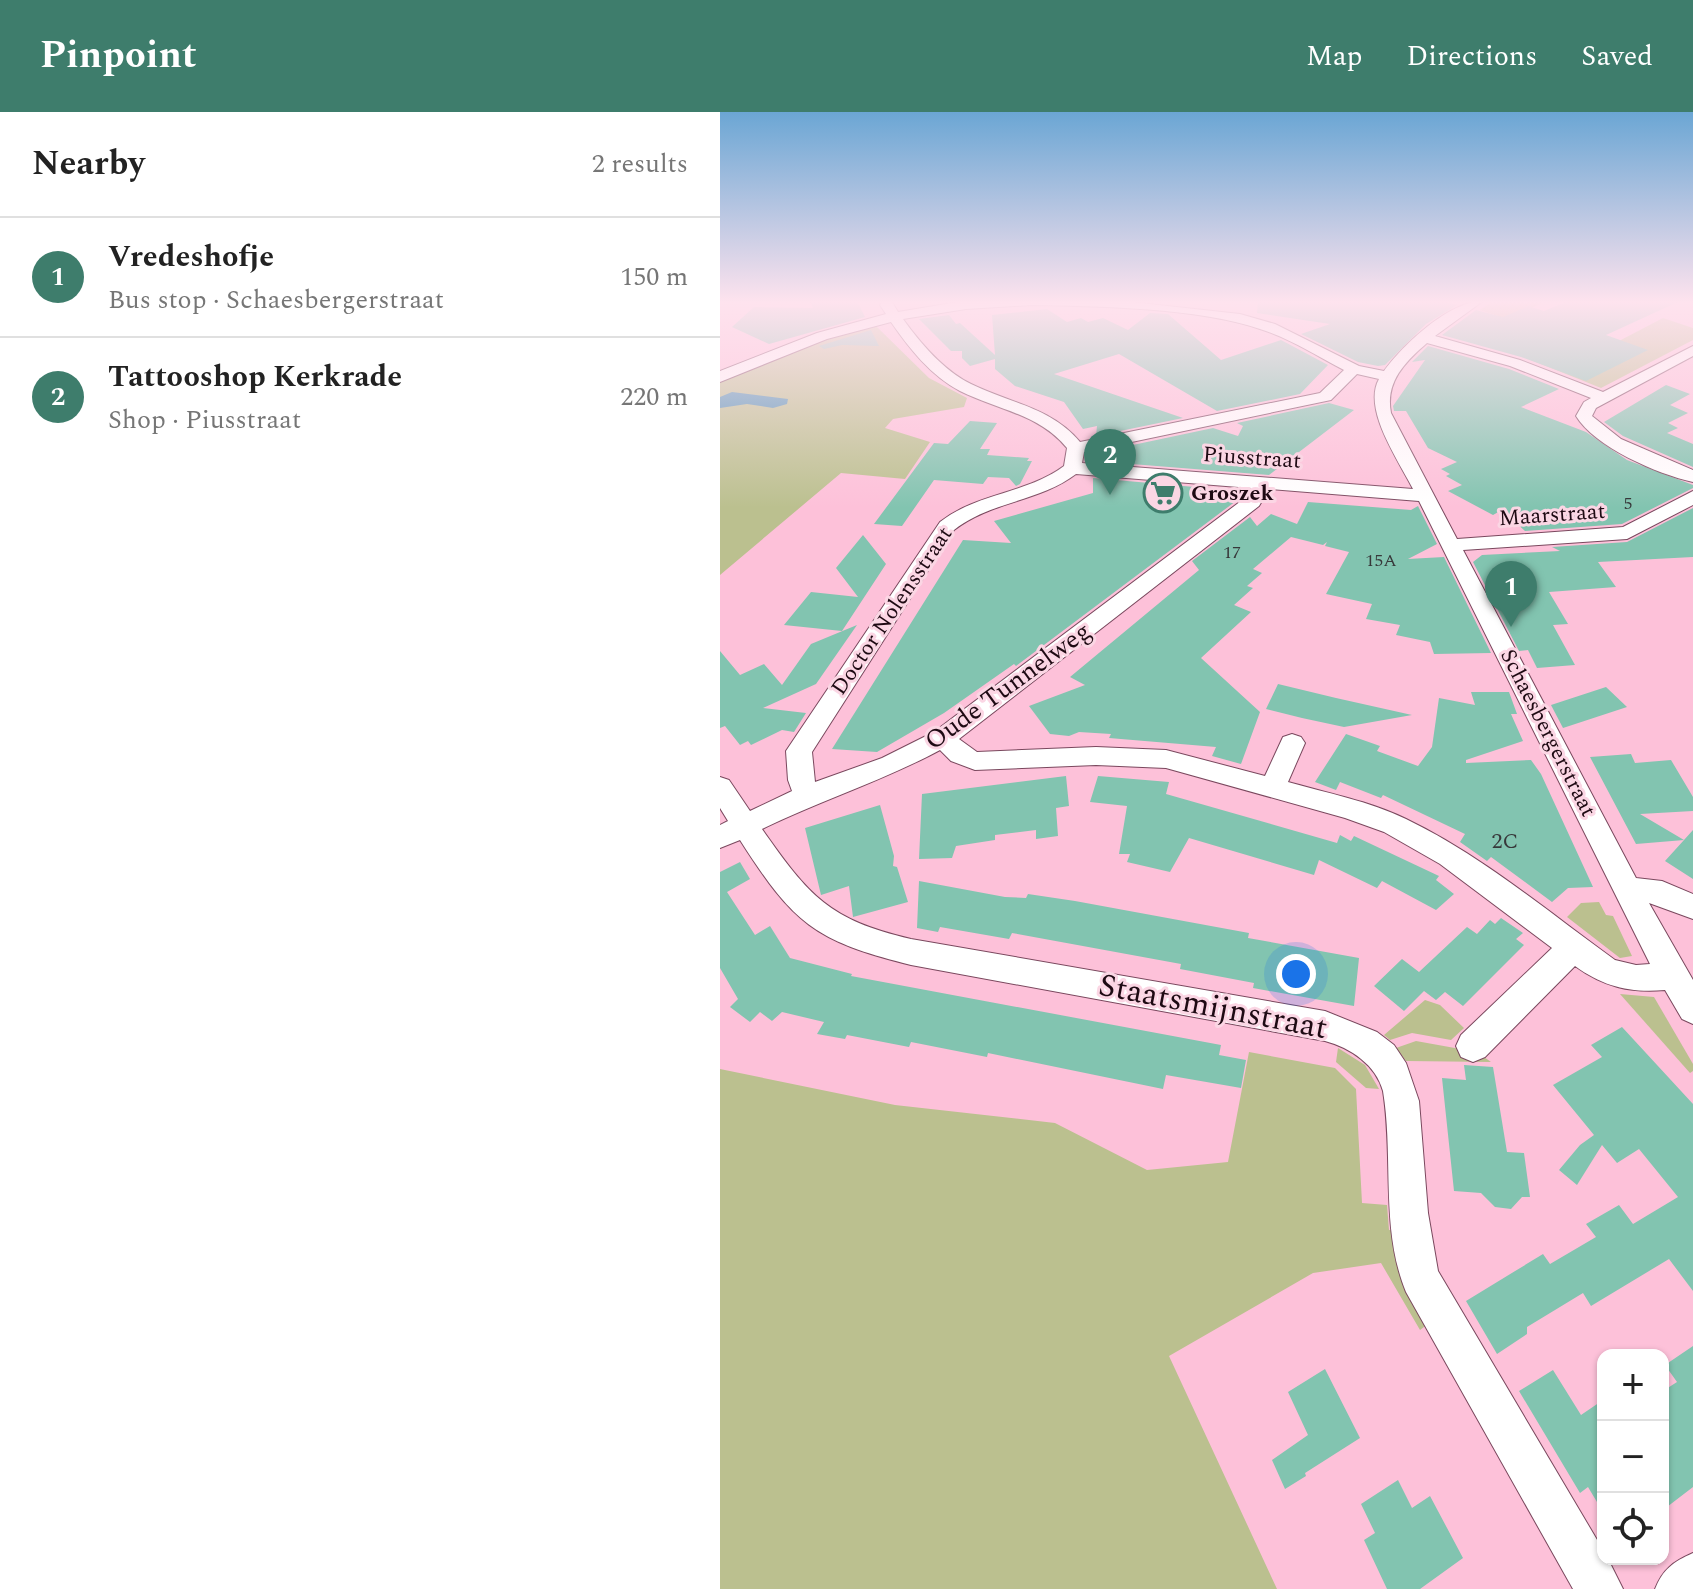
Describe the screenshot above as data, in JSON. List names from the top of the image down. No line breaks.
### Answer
{"streets":{"street":["Piusstraat","Maarstraat","Doctor Nolensstraat","Oude Tunnelweg","Schaesbergerstraat","Staatsmijnstraat"]},"crossings":[["Piusstraat","Doctor Nolensstraat"],["Piusstraat","Oude Tunnelweg"],["Piusstraat","Schaesbergerstraat"],["Maarstraat","Schaesbergerstraat"],["Doctor Nolensstraat","Oude Tunnelweg"],["Oude Tunnelweg","Staatsmijnstraat"]],"places":{"supermarket":["Groszek"]},"house_numbers":["5","17","15A","2C"],"page":{"header":"Pinpoint","nav":["Map","Directions","Saved"],"heading":["Nearby","2 results"],"list":[{"mark":"1","name":"Vredeshofje","note":"Bus stop · Schaesbergerstraat","value":"150 m"},{"mark":"2","name":"Tattooshop Kerkrade","note":"Shop · Piusstraat","value":"220 m"}],"pins":["2","1"],"map_buttons":["+","−"]}}
